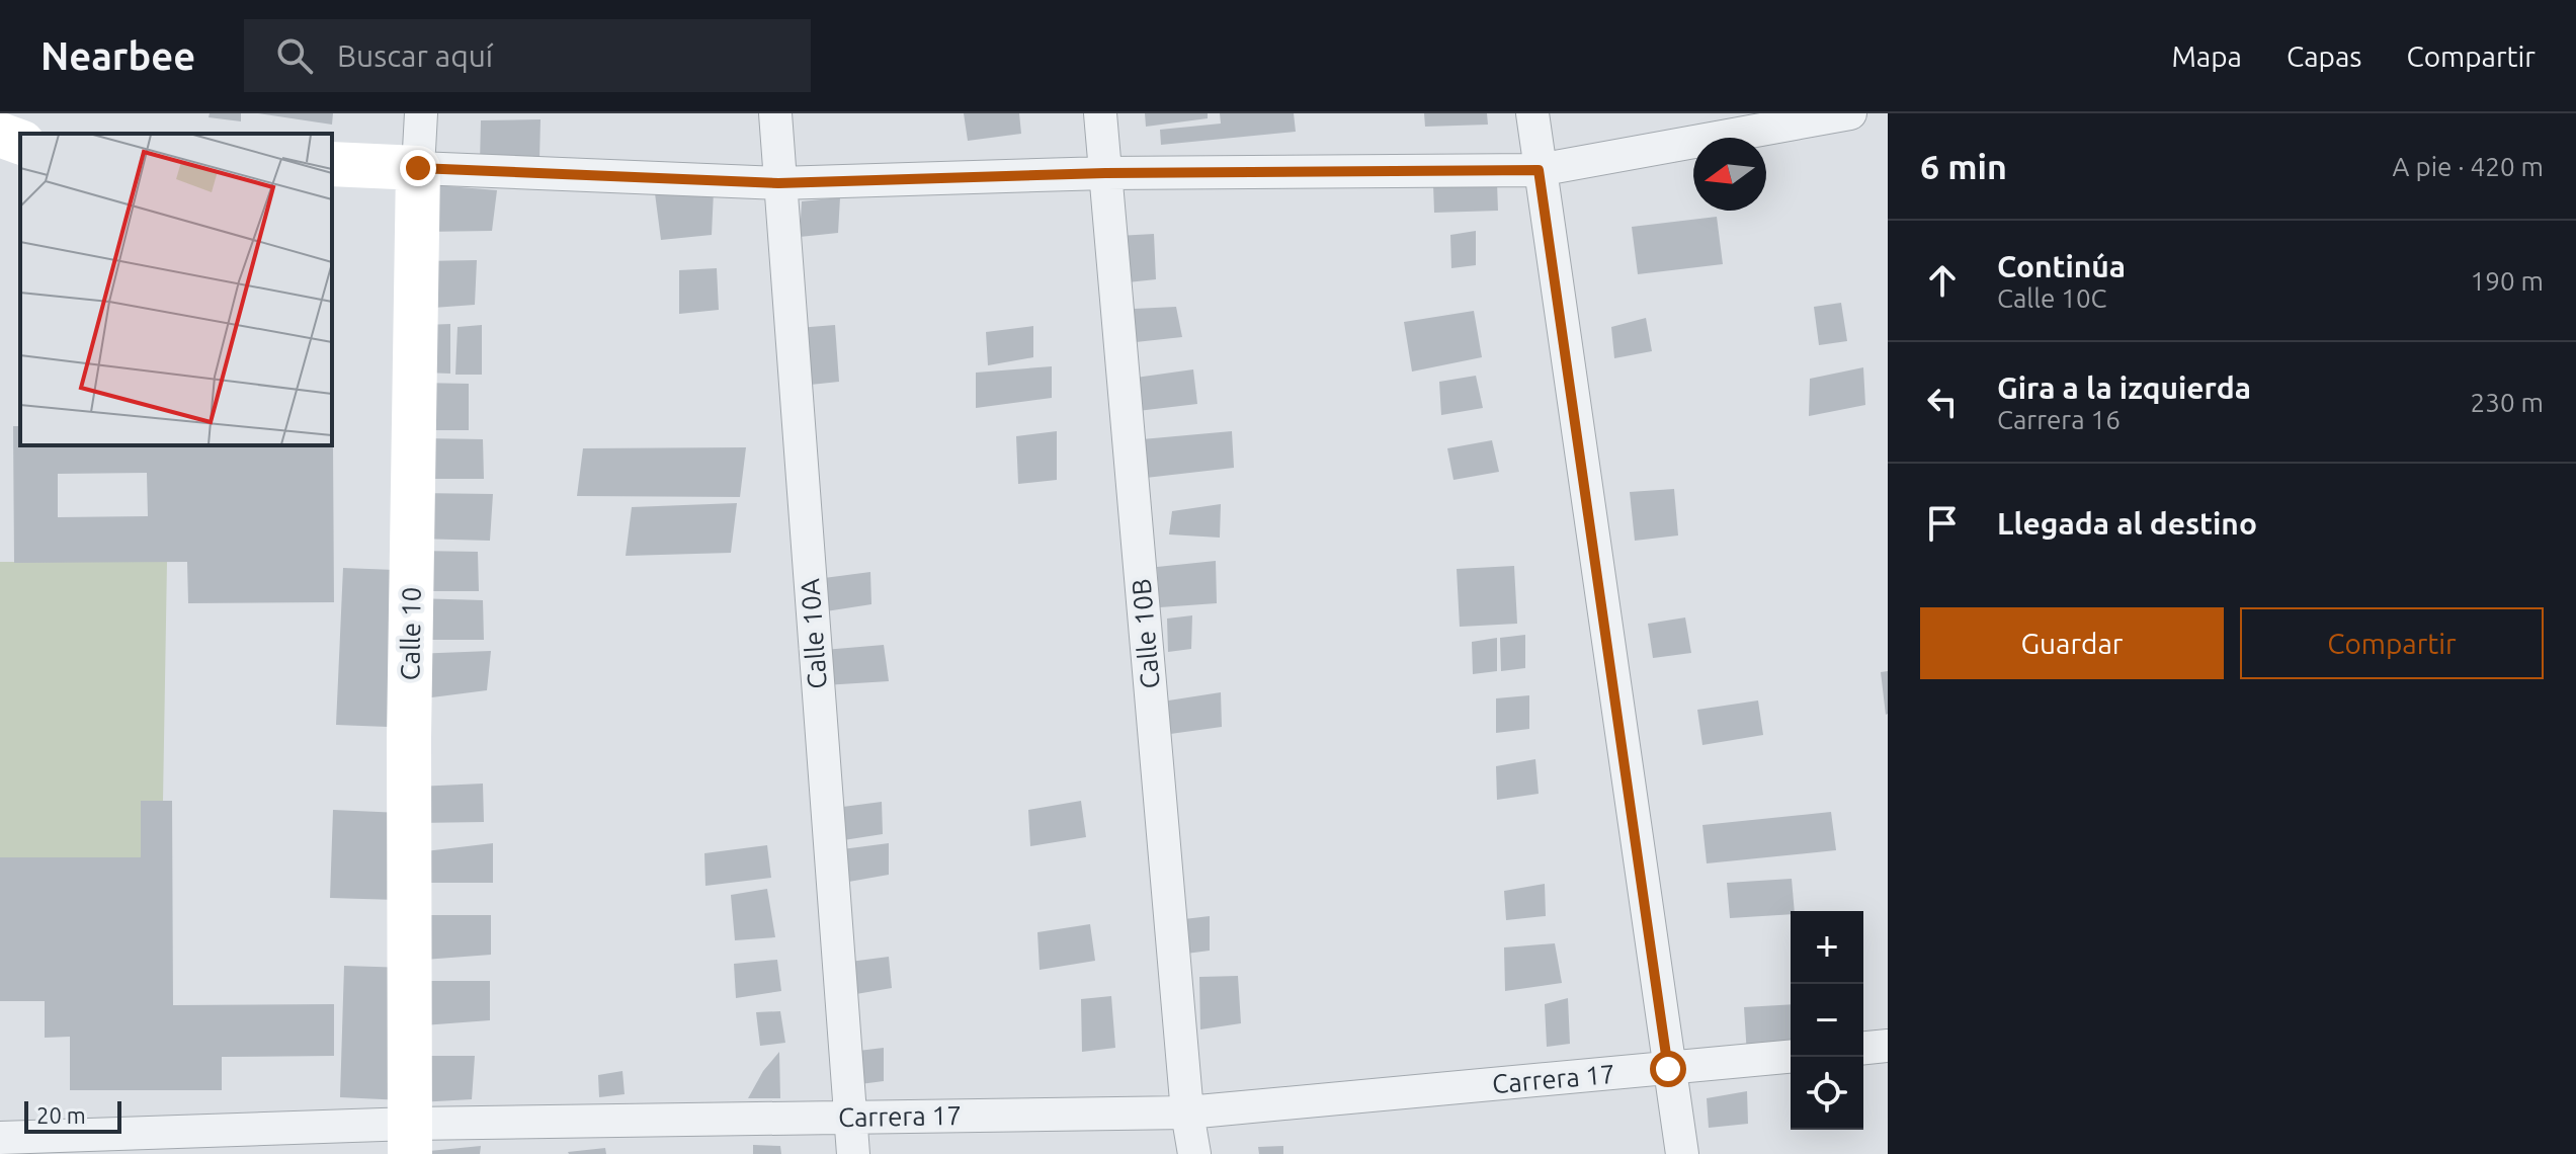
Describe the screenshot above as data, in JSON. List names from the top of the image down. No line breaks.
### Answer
{"streets":{"street":["Calle 10","Calle 10A","Calle 10B","Carrera 17"]},"crossings":[["Calle 10","Carrera 17"],["Calle 10A","Carrera 17"],["Calle 10B","Carrera 17"]],"scale_bar":"20 m","north":"left","page":{"header":"Nearbee","search":"Buscar aquí","nav":["Mapa","Capas","Compartir"],"heading":["6 min","A pie · 420 m"],"list":[["Continúa","Calle 10C","190 m"],["Gira a la izquierda","Carrera 16","230 m"],"Llegada al destino"],"buttons":["Guardar","Compartir"],"map_buttons":["+","−"],"scale":"20 m"}}
